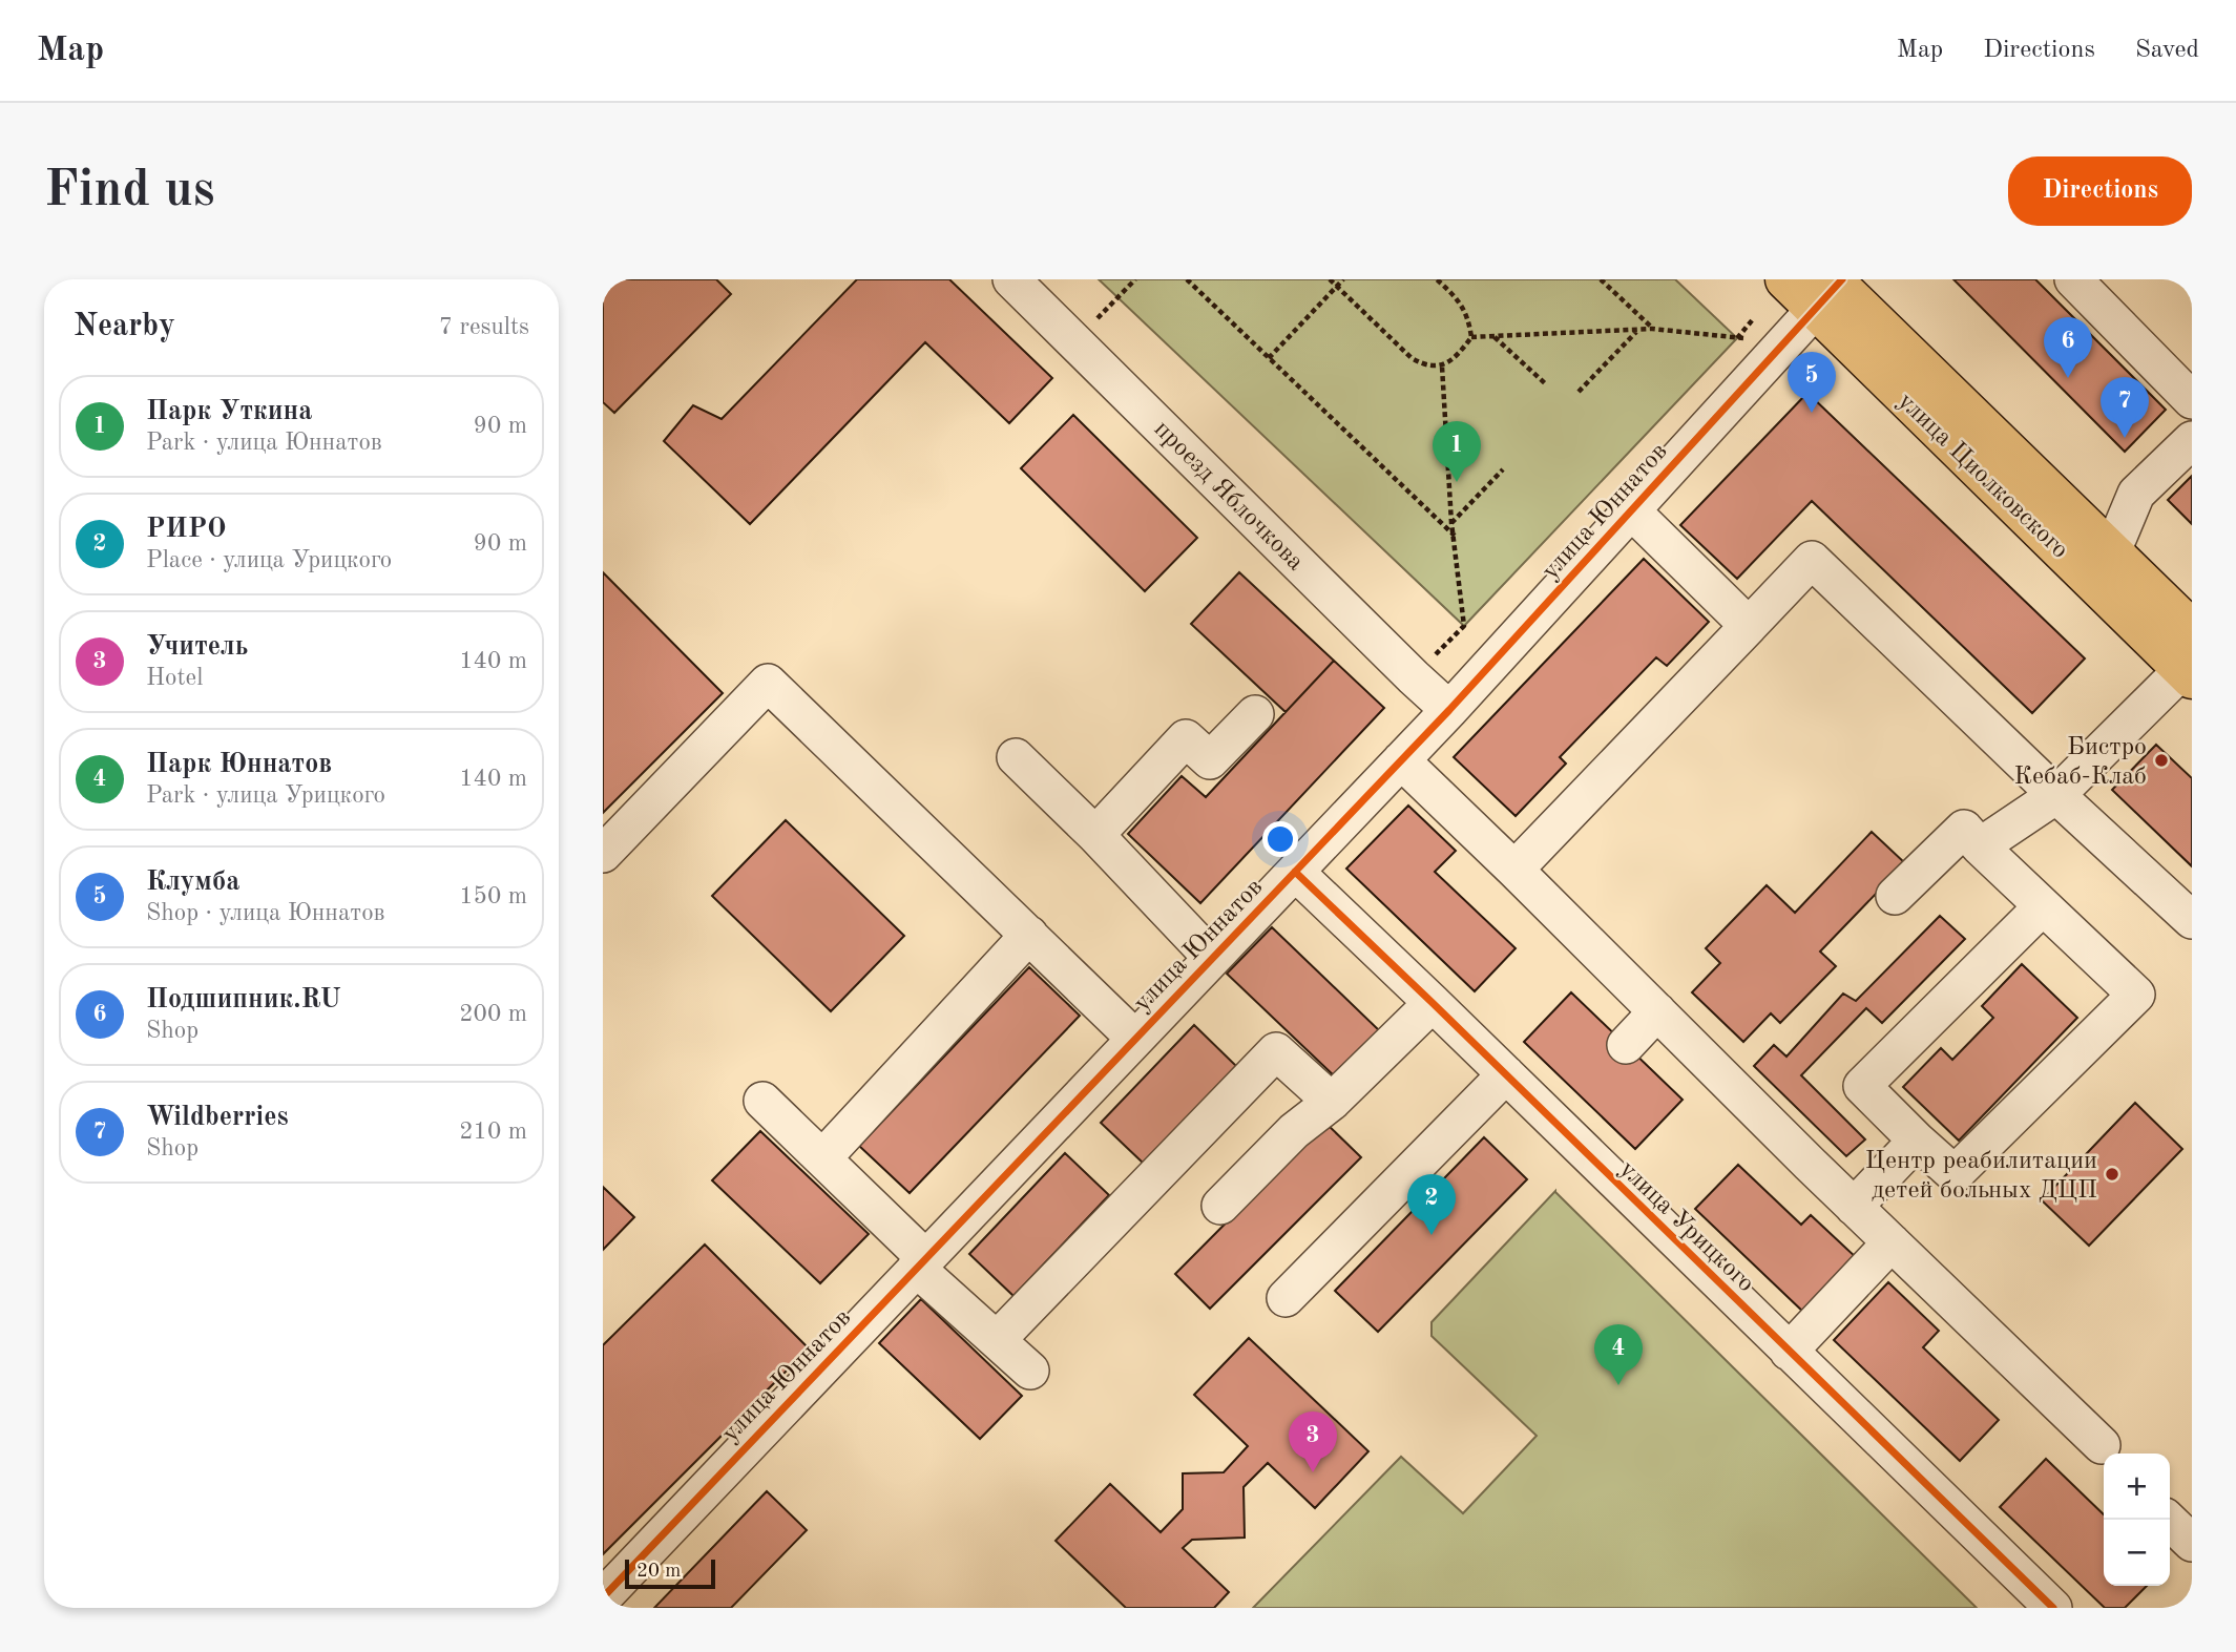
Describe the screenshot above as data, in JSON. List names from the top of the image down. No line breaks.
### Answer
{"streets":{"main road":["улица Циолковского"],"street":["проезд Яблочкова","улица Юннатов","улица Урицкого"]},"crossings":[["улица Циолковского","улица Юннатов"],["проезд Яблочкова","улица Юннатов"],["улица Юннатов","улица Урицкого"]],"places":["Бистро Кебаб-Клаб","Центр реабилитации детей больных ДЦП"],"scale_bar":"20 m","page":{"header":"Map","nav":["Map","Directions","Saved"],"buttons":"Directions","title":"Find us","heading":["Nearby","7 results"],"pins":["6","5","7","1","2","4","3"],"list":[{"mark":"1","name":"Парк Уткина","note":"Park · улица Юннатов","value":"90 m"},{"mark":"2","name":"РИРО","note":"Place · улица Урицкого","value":"90 m"},{"mark":"3","name":"Учитель","note":"Hotel","value":"140 m"},{"mark":"4","name":"Парк Юннатов","note":"Park · улица Урицкого","value":"140 m"},{"mark":"5","name":"Клумба","note":"Shop · улица Юннатов","value":"150 m"},{"mark":"6","name":"Подшипник.RU","note":"Shop","value":"200 m"},{"mark":"7","name":"Wildberries","note":"Shop","value":"210 m"}],"map_buttons":["+","−"],"scale":"20 m"}}
